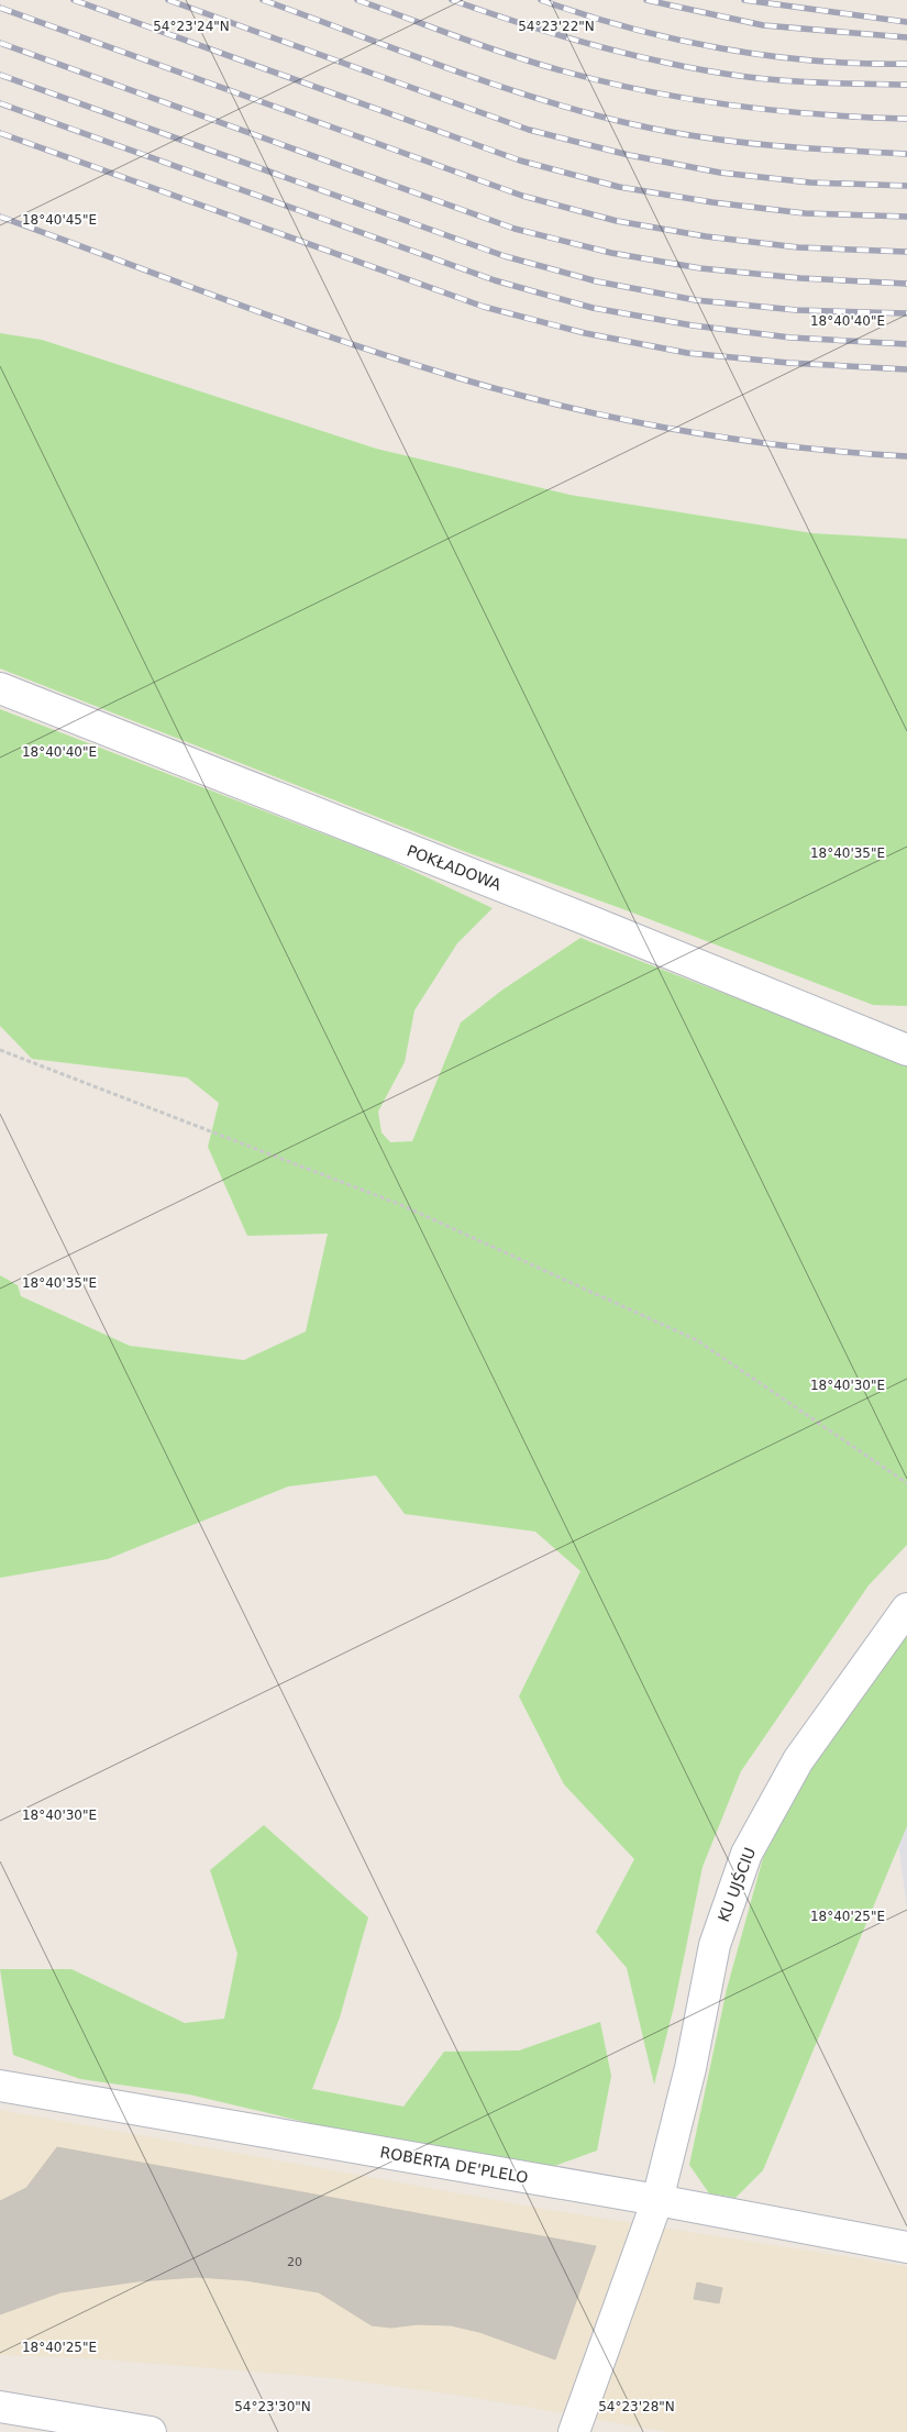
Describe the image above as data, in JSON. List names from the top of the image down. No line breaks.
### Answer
{"streets":{"street":["POKŁADOWA","KU UJŚCIU","ROBERTA DE'PLELO"]},"crossings":[["KU UJŚCIU","ROBERTA DE'PLELO"]],"house_numbers":["20"],"coordinates":["54°23'24\"N","54°23'22\"N","18°40'45\"E","18°40'40\"E","18°40'35\"E","18°40'30\"E","18°40'25\"E","54°23'30\"N","54°23'28\"N"]}
